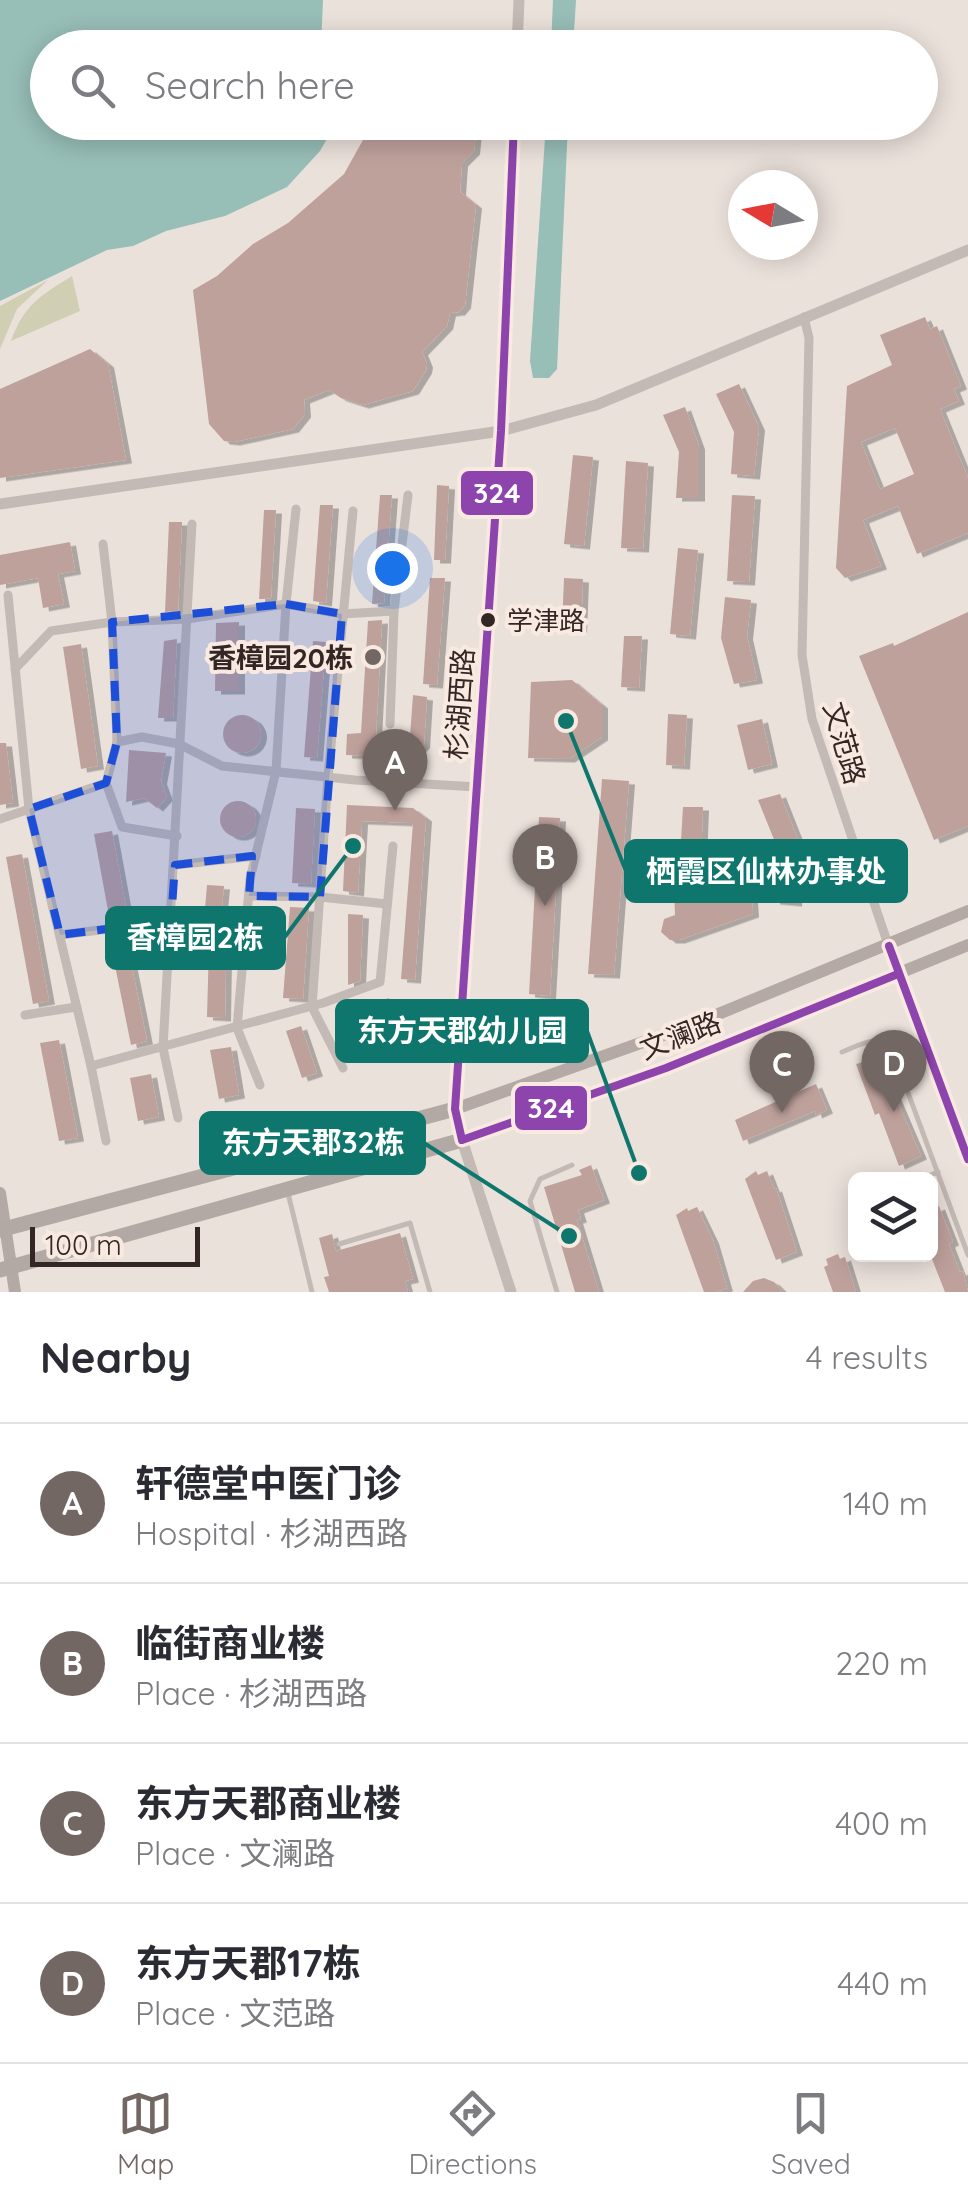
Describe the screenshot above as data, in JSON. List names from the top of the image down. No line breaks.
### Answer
{"streets":{"main road":["文澜路"],"street":["杉湖西路","文范路"]},"crossings":[["杉湖西路","文澜路"],["文范路","文澜路"]],"places":["学津路","香樟园20栋","栖霞区仙林办事处","香樟园2栋","东方天郡幼儿园","东方天郡32栋"],"lines":["transit line 324"],"scale_bar":"100 m","north":"left","page":{"search":"Search here","pins":["A","B","D","C"],"scale":"100 m","heading":["Nearby","4 results"],"list":[{"mark":"A","name":"轩德堂中医门诊","note":"Hospital · 杉湖西路","value":"140 m"},{"mark":"B","name":"临街商业楼","note":"Place · 杉湖西路","value":"220 m"},{"mark":"C","name":"东方天郡商业楼","note":"Place · 文澜路","value":"400 m"},{"mark":"D","name":"东方天郡17栋","note":"Place · 文范路","value":"440 m"}],"nav":["Map","Directions","Saved"]}}
